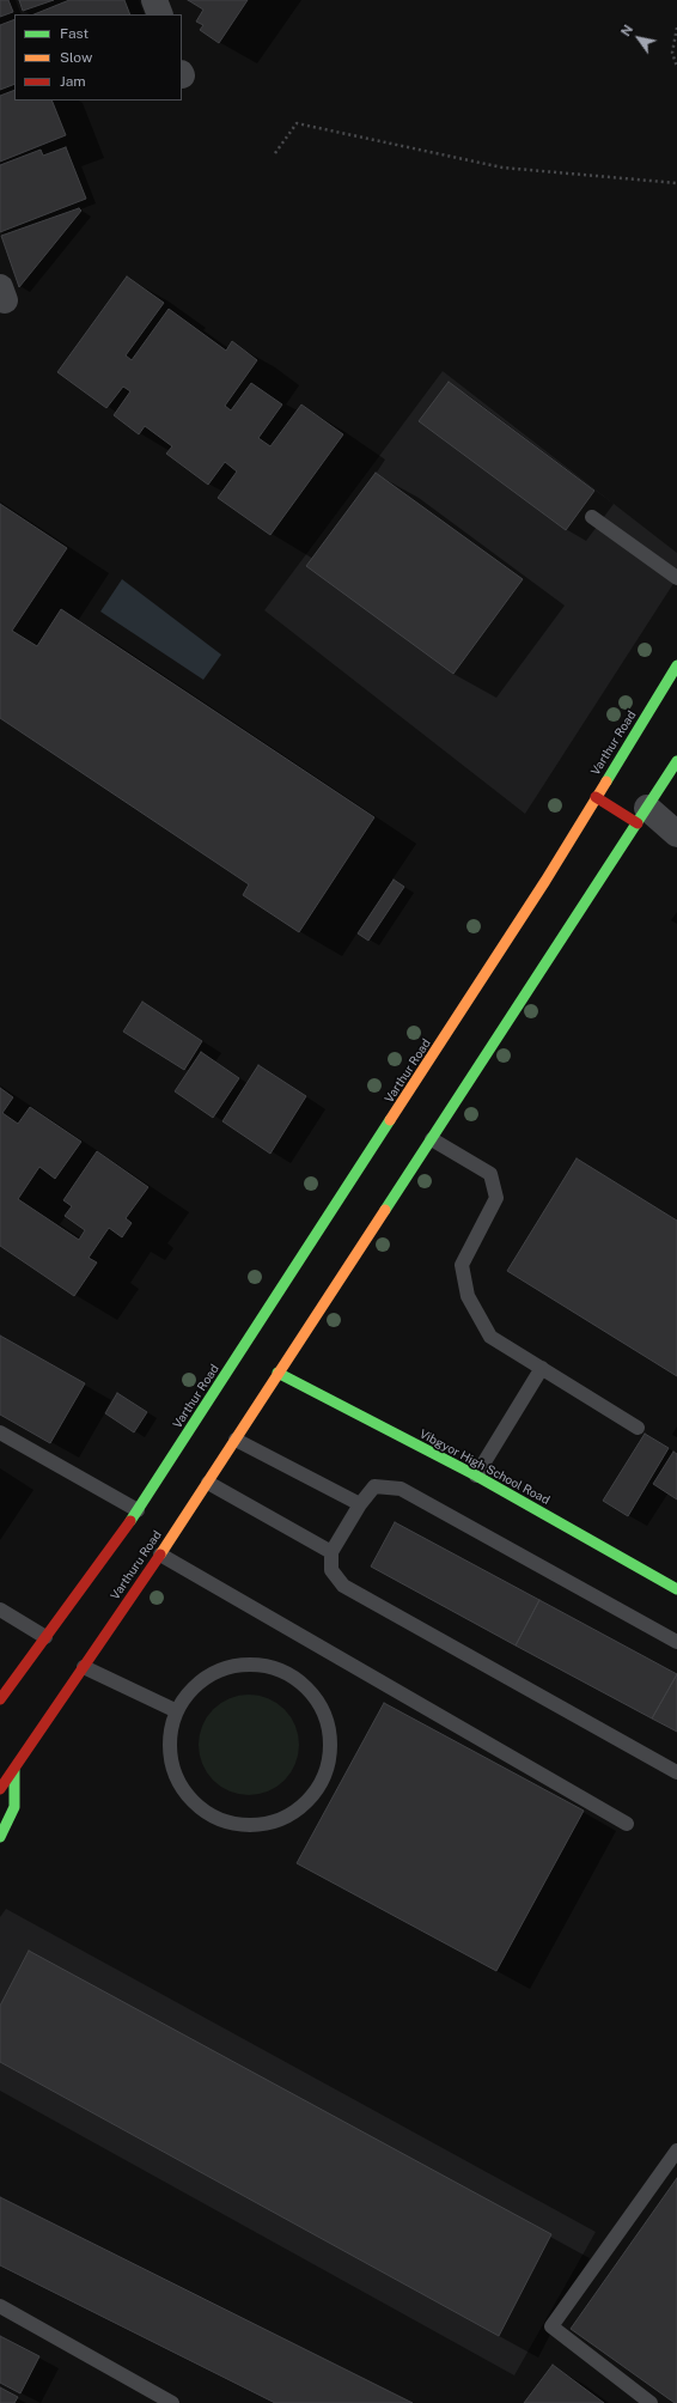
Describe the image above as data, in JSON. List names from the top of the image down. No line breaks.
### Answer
{"streets":{"main road":["Varthur Road","Vibgyor High School Road","Varthuru Road"]},"crossings":[["Vibgyor High School Road","Varthuru Road"]],"legend":["Fast","Slow","Jam"],"north":"top left"}
